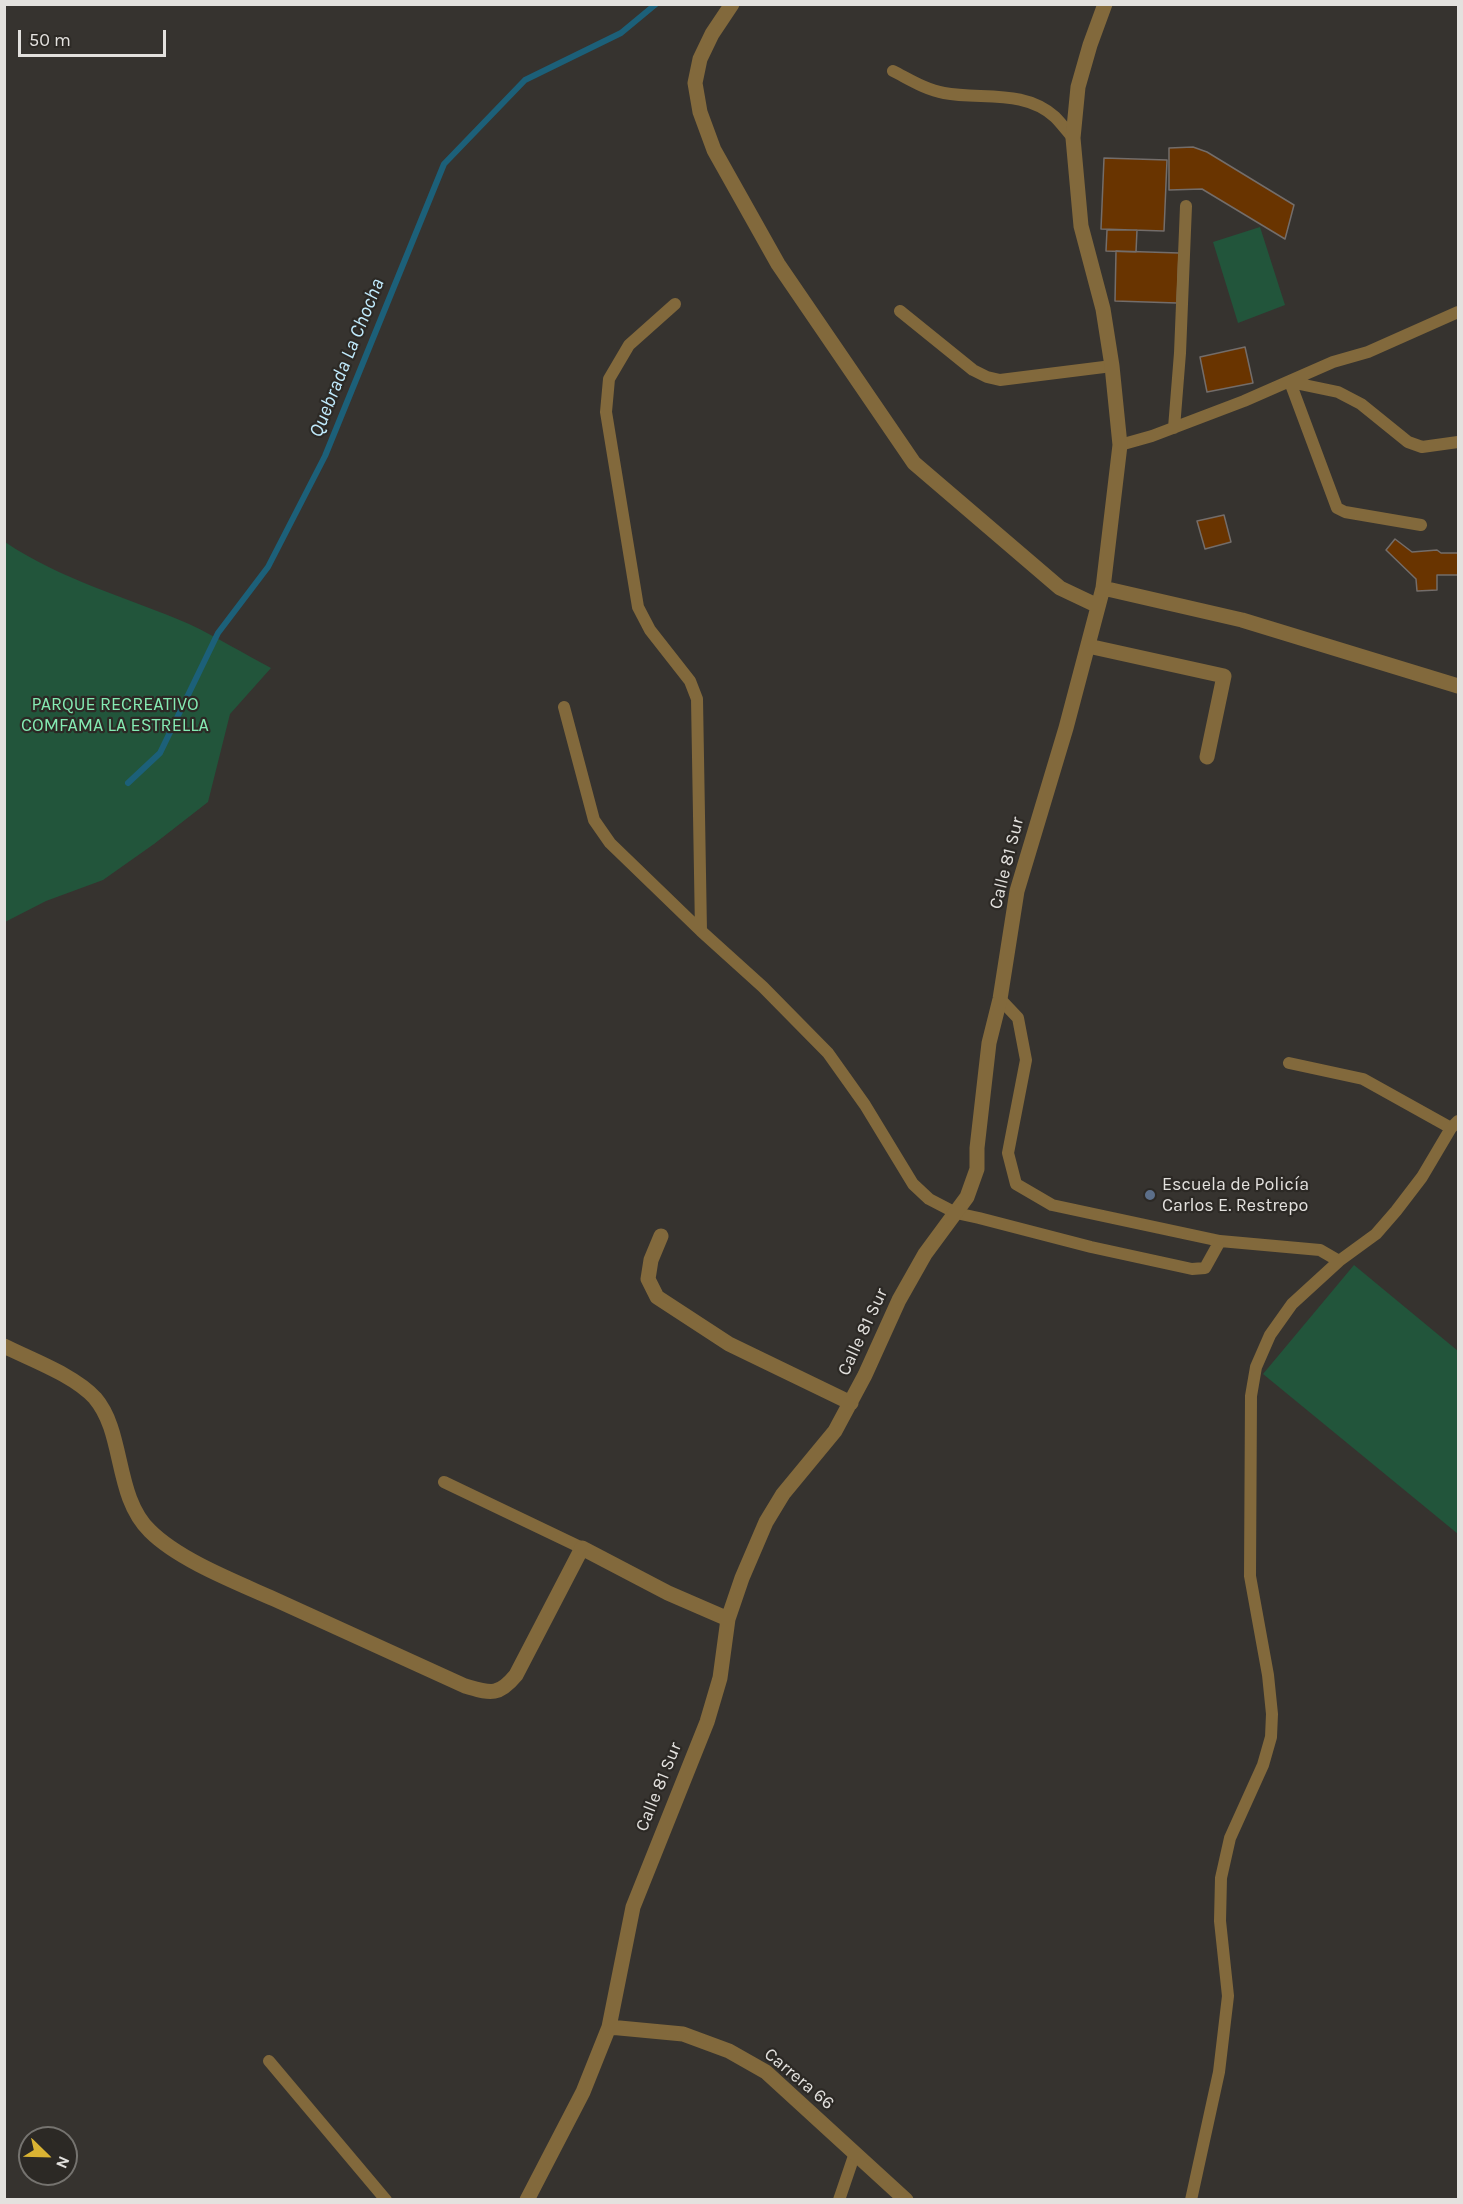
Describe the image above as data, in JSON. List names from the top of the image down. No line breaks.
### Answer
{"streets":{"street":["Calle 81 Sur","Carrera 66"]},"crossings":[["Calle 81 Sur","Carrera 66"]],"water":["Quebrada La Chocha"],"parks":["PARQUE RECREATIVO COMFAMA LA ESTRELLA"],"places":["Escuela de Policía Carlos E. Restrepo"],"scale_bar":"50 m","north":"bottom right"}
